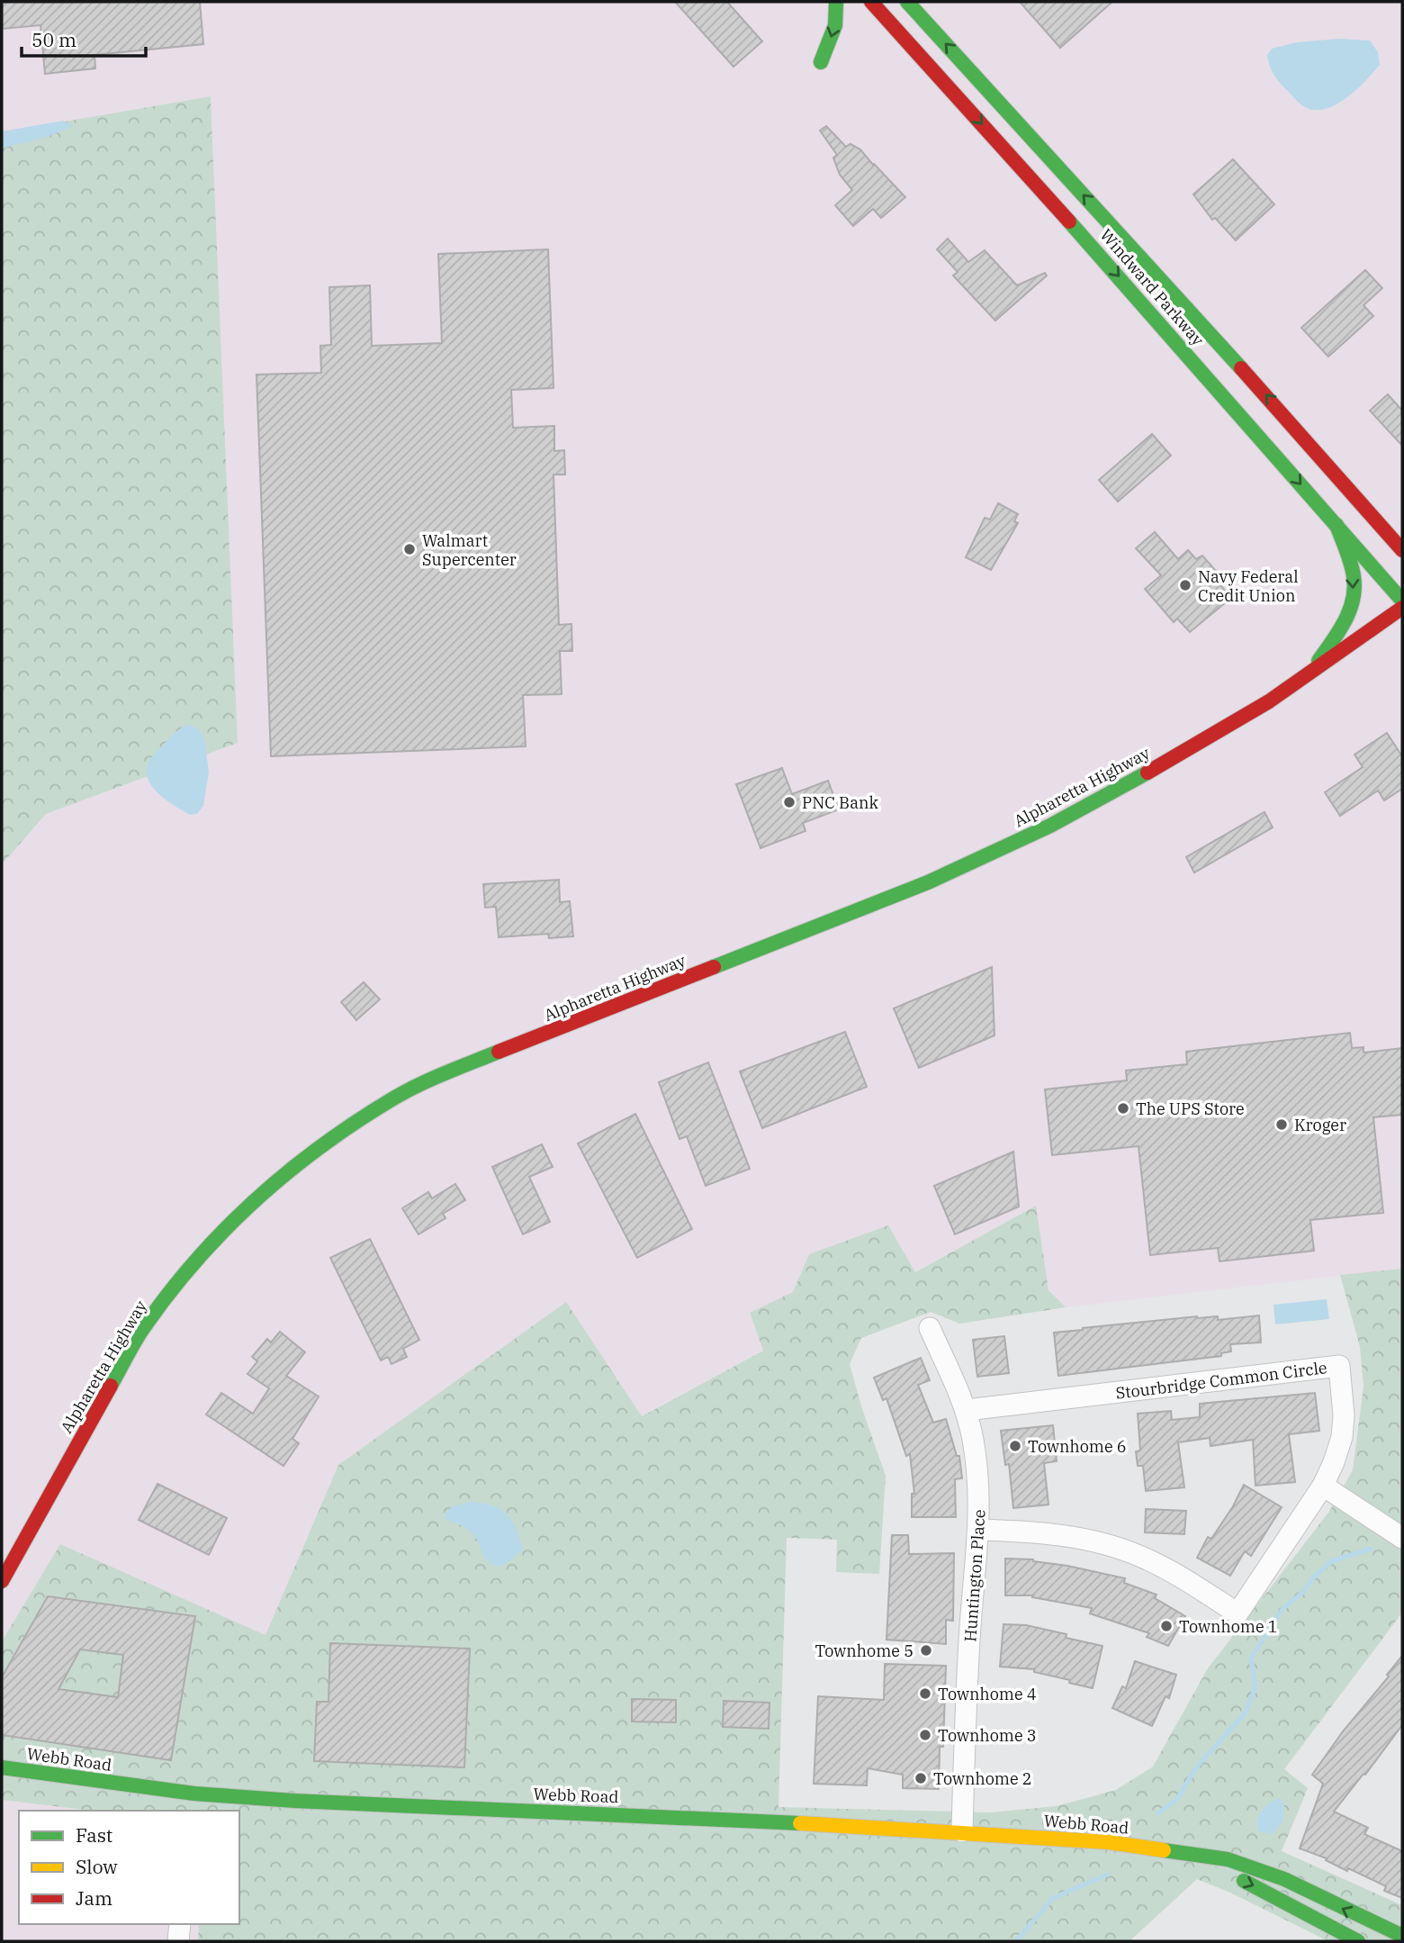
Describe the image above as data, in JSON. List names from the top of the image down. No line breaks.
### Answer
{"streets":{"main road":["Windward Parkway","Alpharetta Highway","Webb Road"],"street":["Stourbridge Common Circle","Huntington Place"]},"crossings":[["Stourbridge Common Circle","Huntington Place"],["Huntington Place","Webb Road"]],"places":["Walmart Supercenter","Navy Federal Credit Union","PNC Bank","The UPS Store","Kroger","Townhome 6","Townhome 1","Townhome 5","Townhome 4","Townhome 3","Townhome 2"],"legend":["Fast","Slow","Jam"],"scale_bar":"50 m"}
